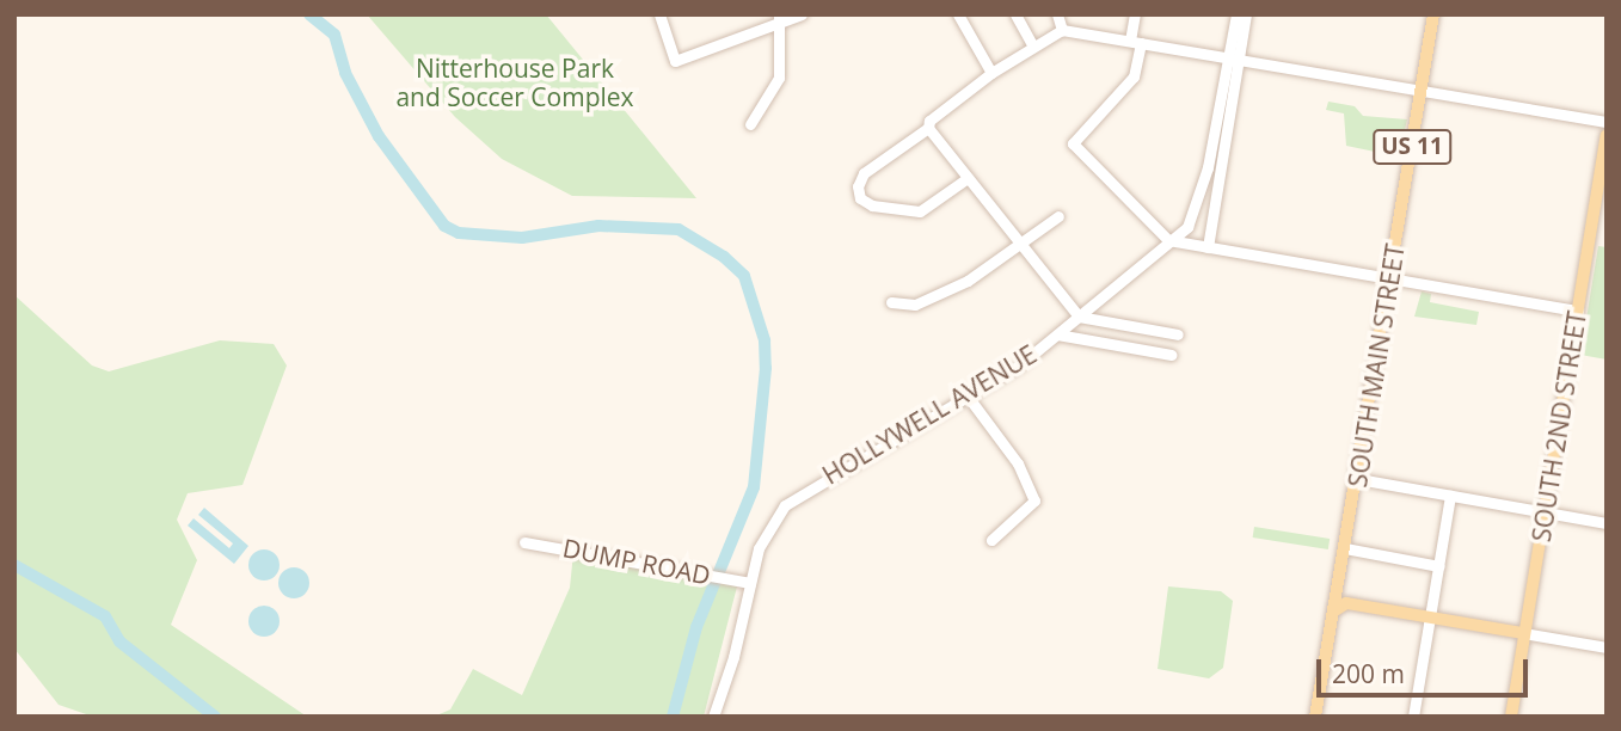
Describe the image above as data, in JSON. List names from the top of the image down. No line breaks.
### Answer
{"streets":{"main road":["US 11","SOUTH MAIN STREET","SOUTH 2ND STREET"],"street":["HOLLYWELL AVENUE","DUMP ROAD"]},"crossings":[["HOLLYWELL AVENUE","DUMP ROAD"]],"parks":["Nitterhouse Park and Soccer Complex"],"scale_bar":"200 m"}
